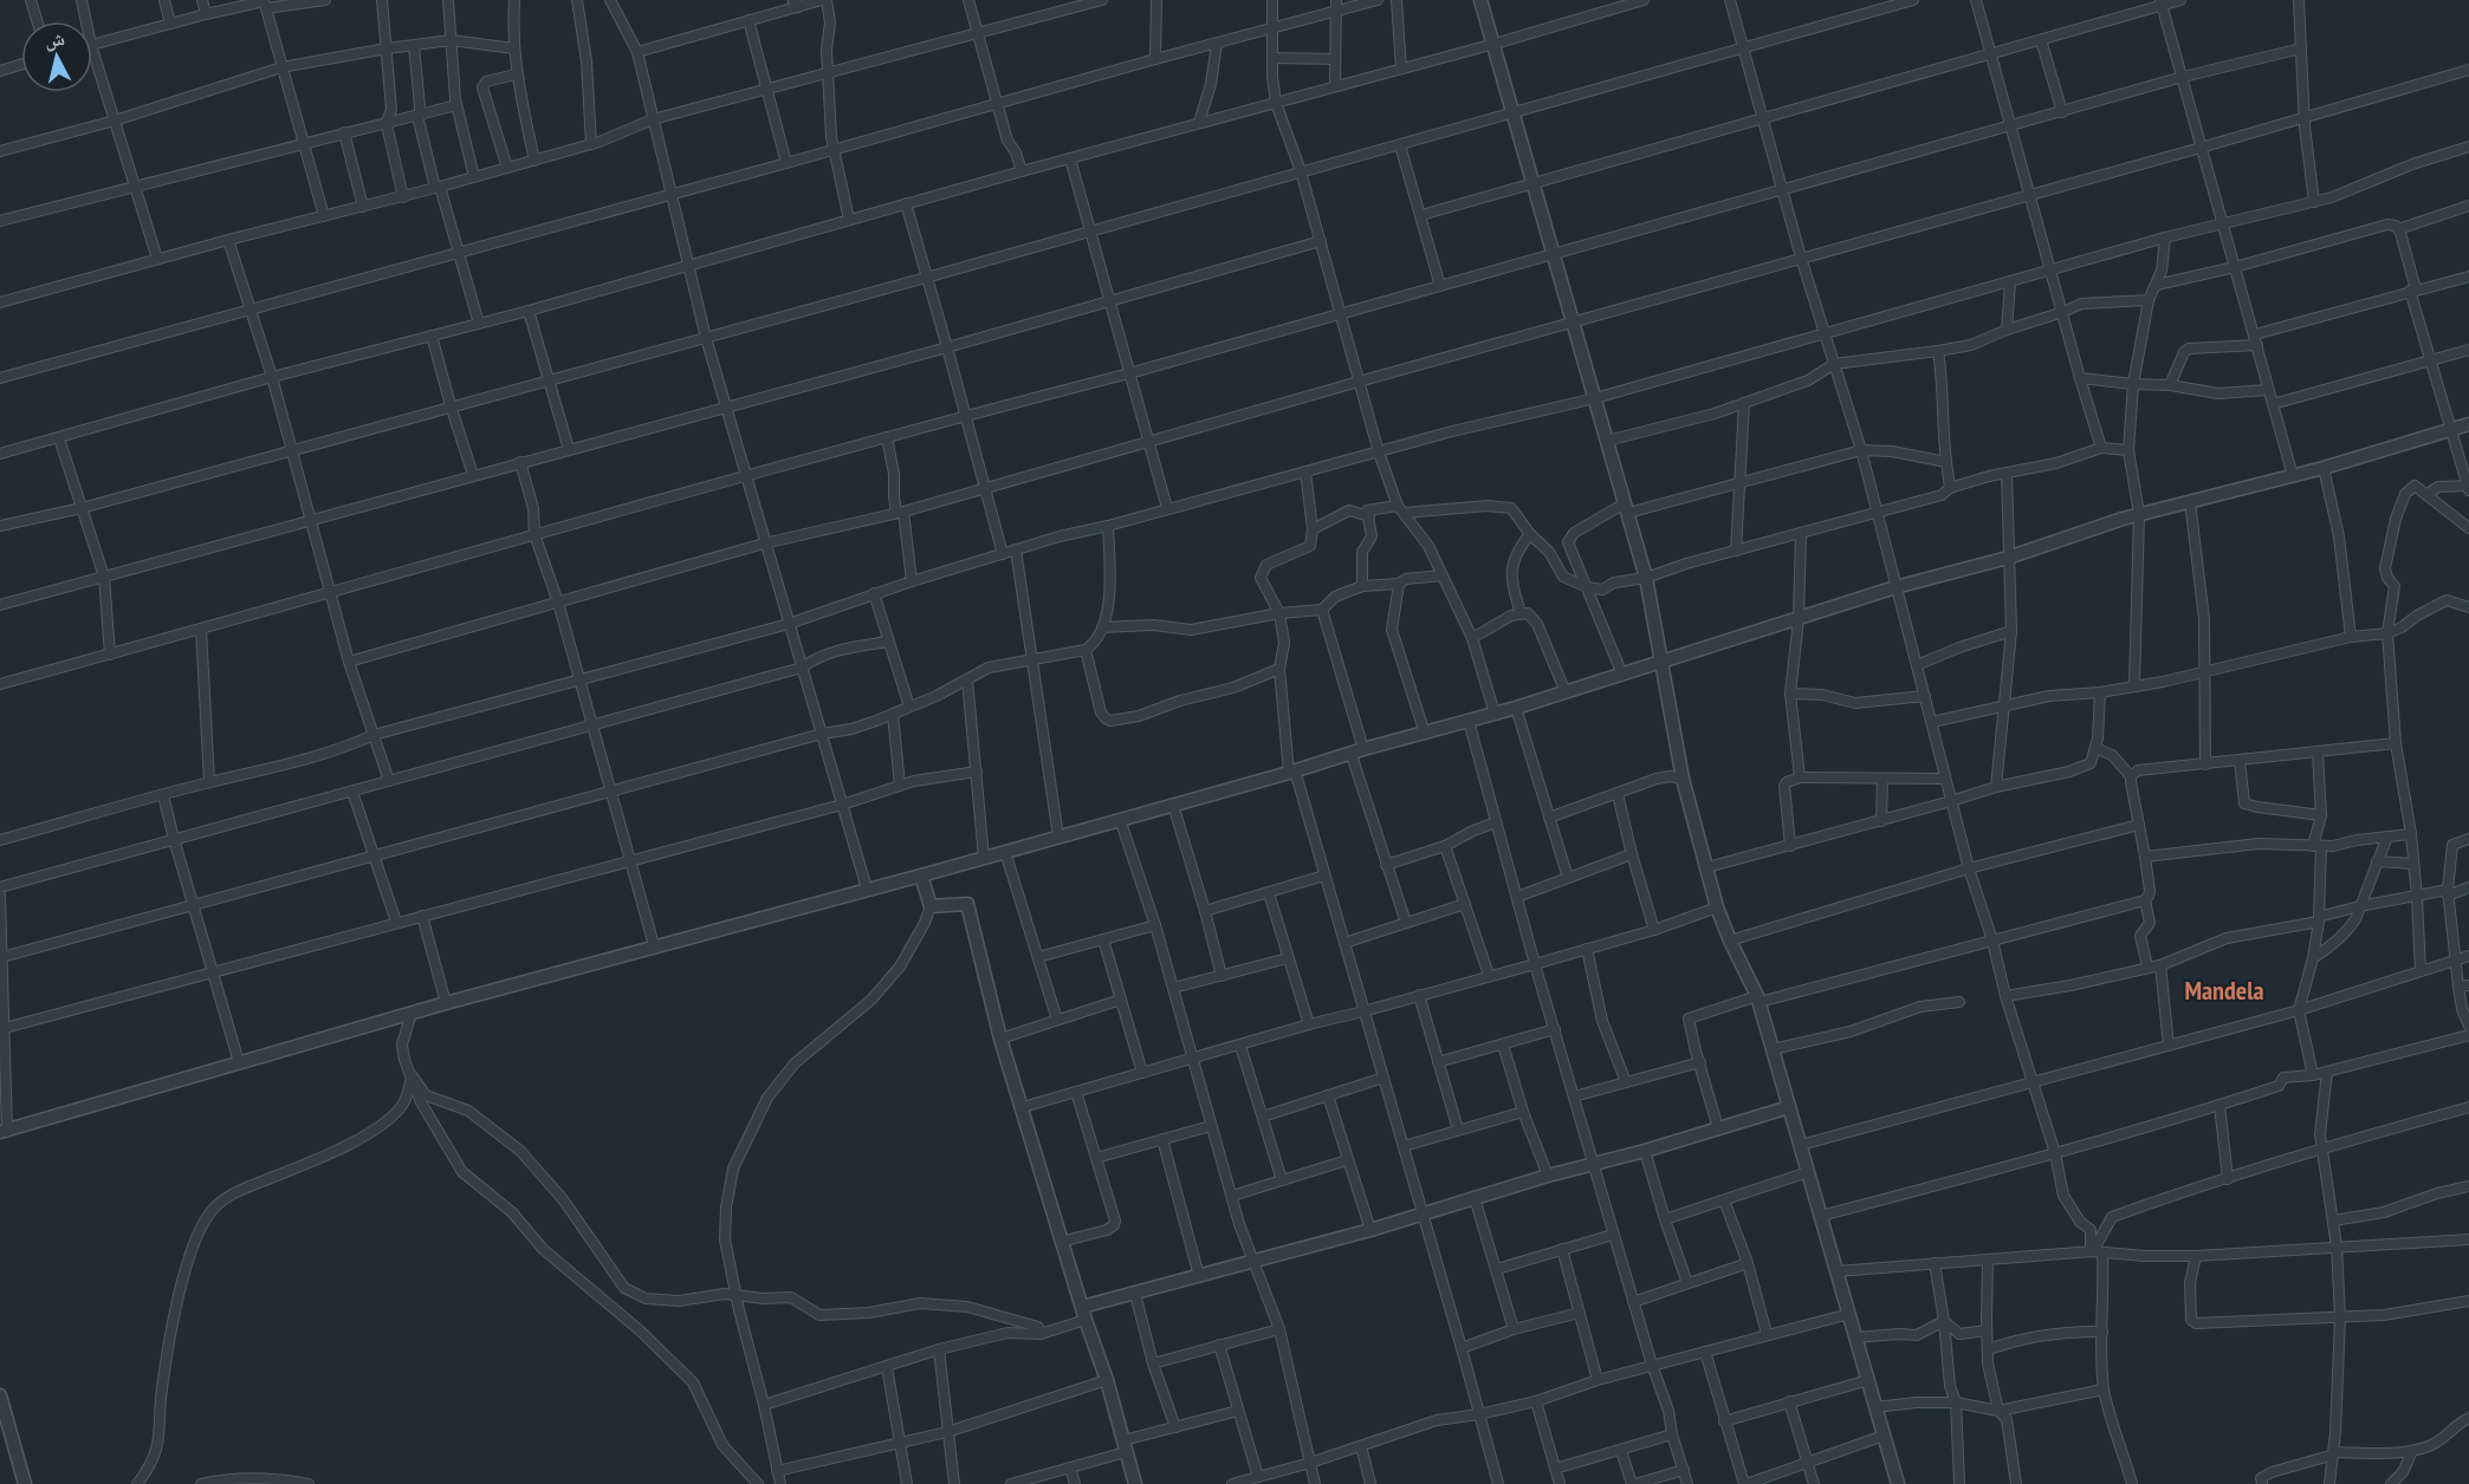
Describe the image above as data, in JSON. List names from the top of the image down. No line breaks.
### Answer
{"districts":["Mandela"],"north":"top"}
